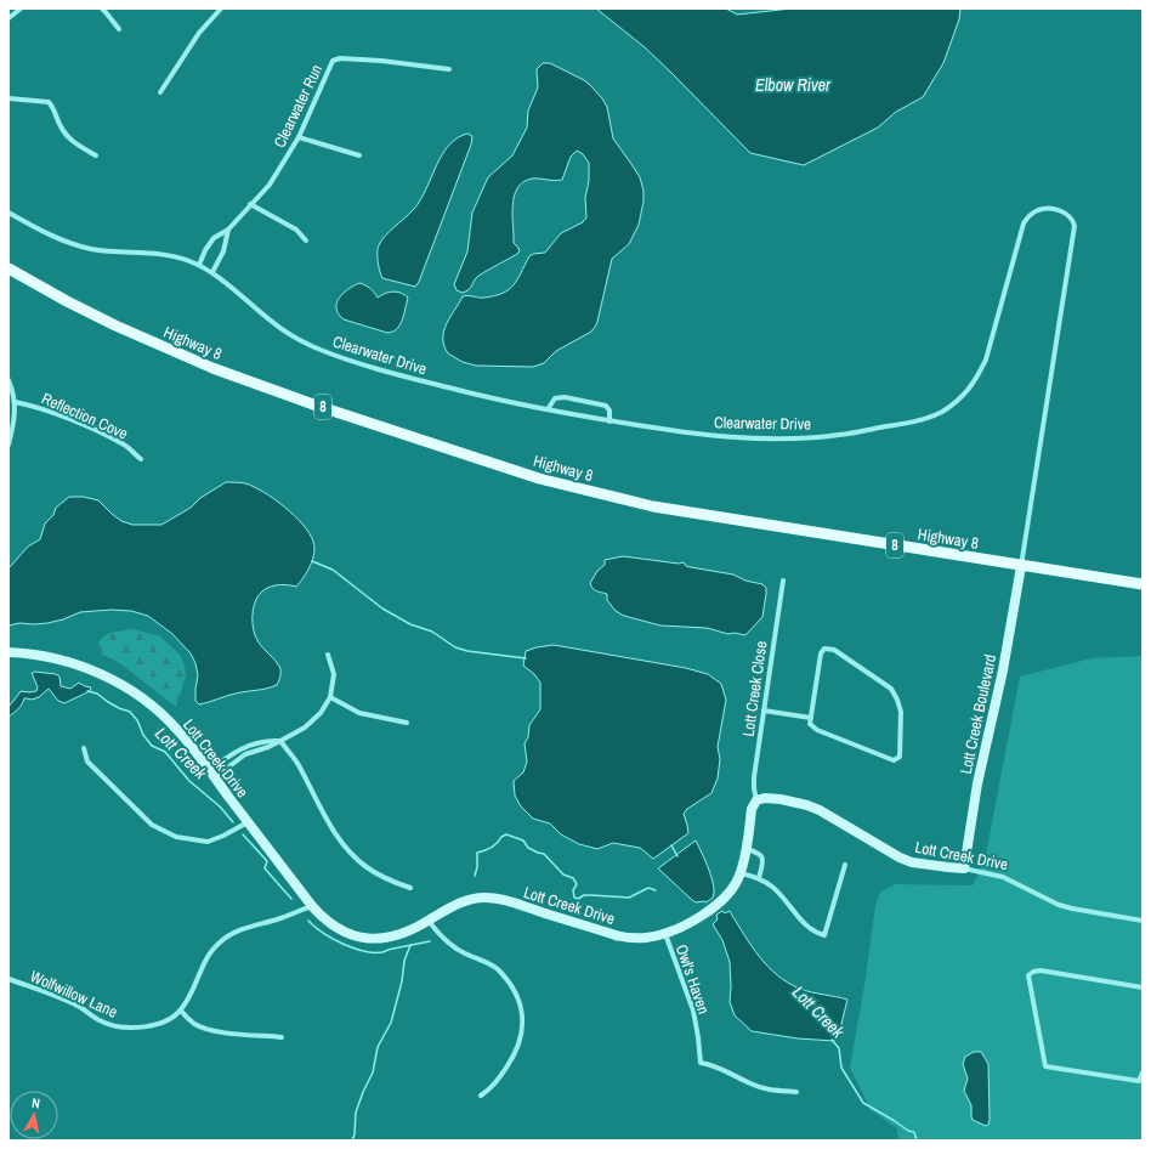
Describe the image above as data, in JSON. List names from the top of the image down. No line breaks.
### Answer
{"streets":{"main road":["Highway 8","8"],"street":["Clearwater Run","Clearwater Drive","Reflection Cove","Lott Creek Close","Lott Creek Boulevard","Lott Creek Drive","Owl's Haven","Wolfwillow Lane"]},"crossings":[["Clearwater Run","Clearwater Drive"],["Highway 8","Clearwater Drive"],["Highway 8","Lott Creek Boulevard"],["Clearwater Drive","Lott Creek Boulevard"],["Lott Creek Close","Lott Creek Drive"],["Lott Creek Boulevard","Lott Creek Drive"],["Lott Creek Drive","Owl's Haven"]],"water":["Elbow River","Lott Creek"],"north":"top"}
